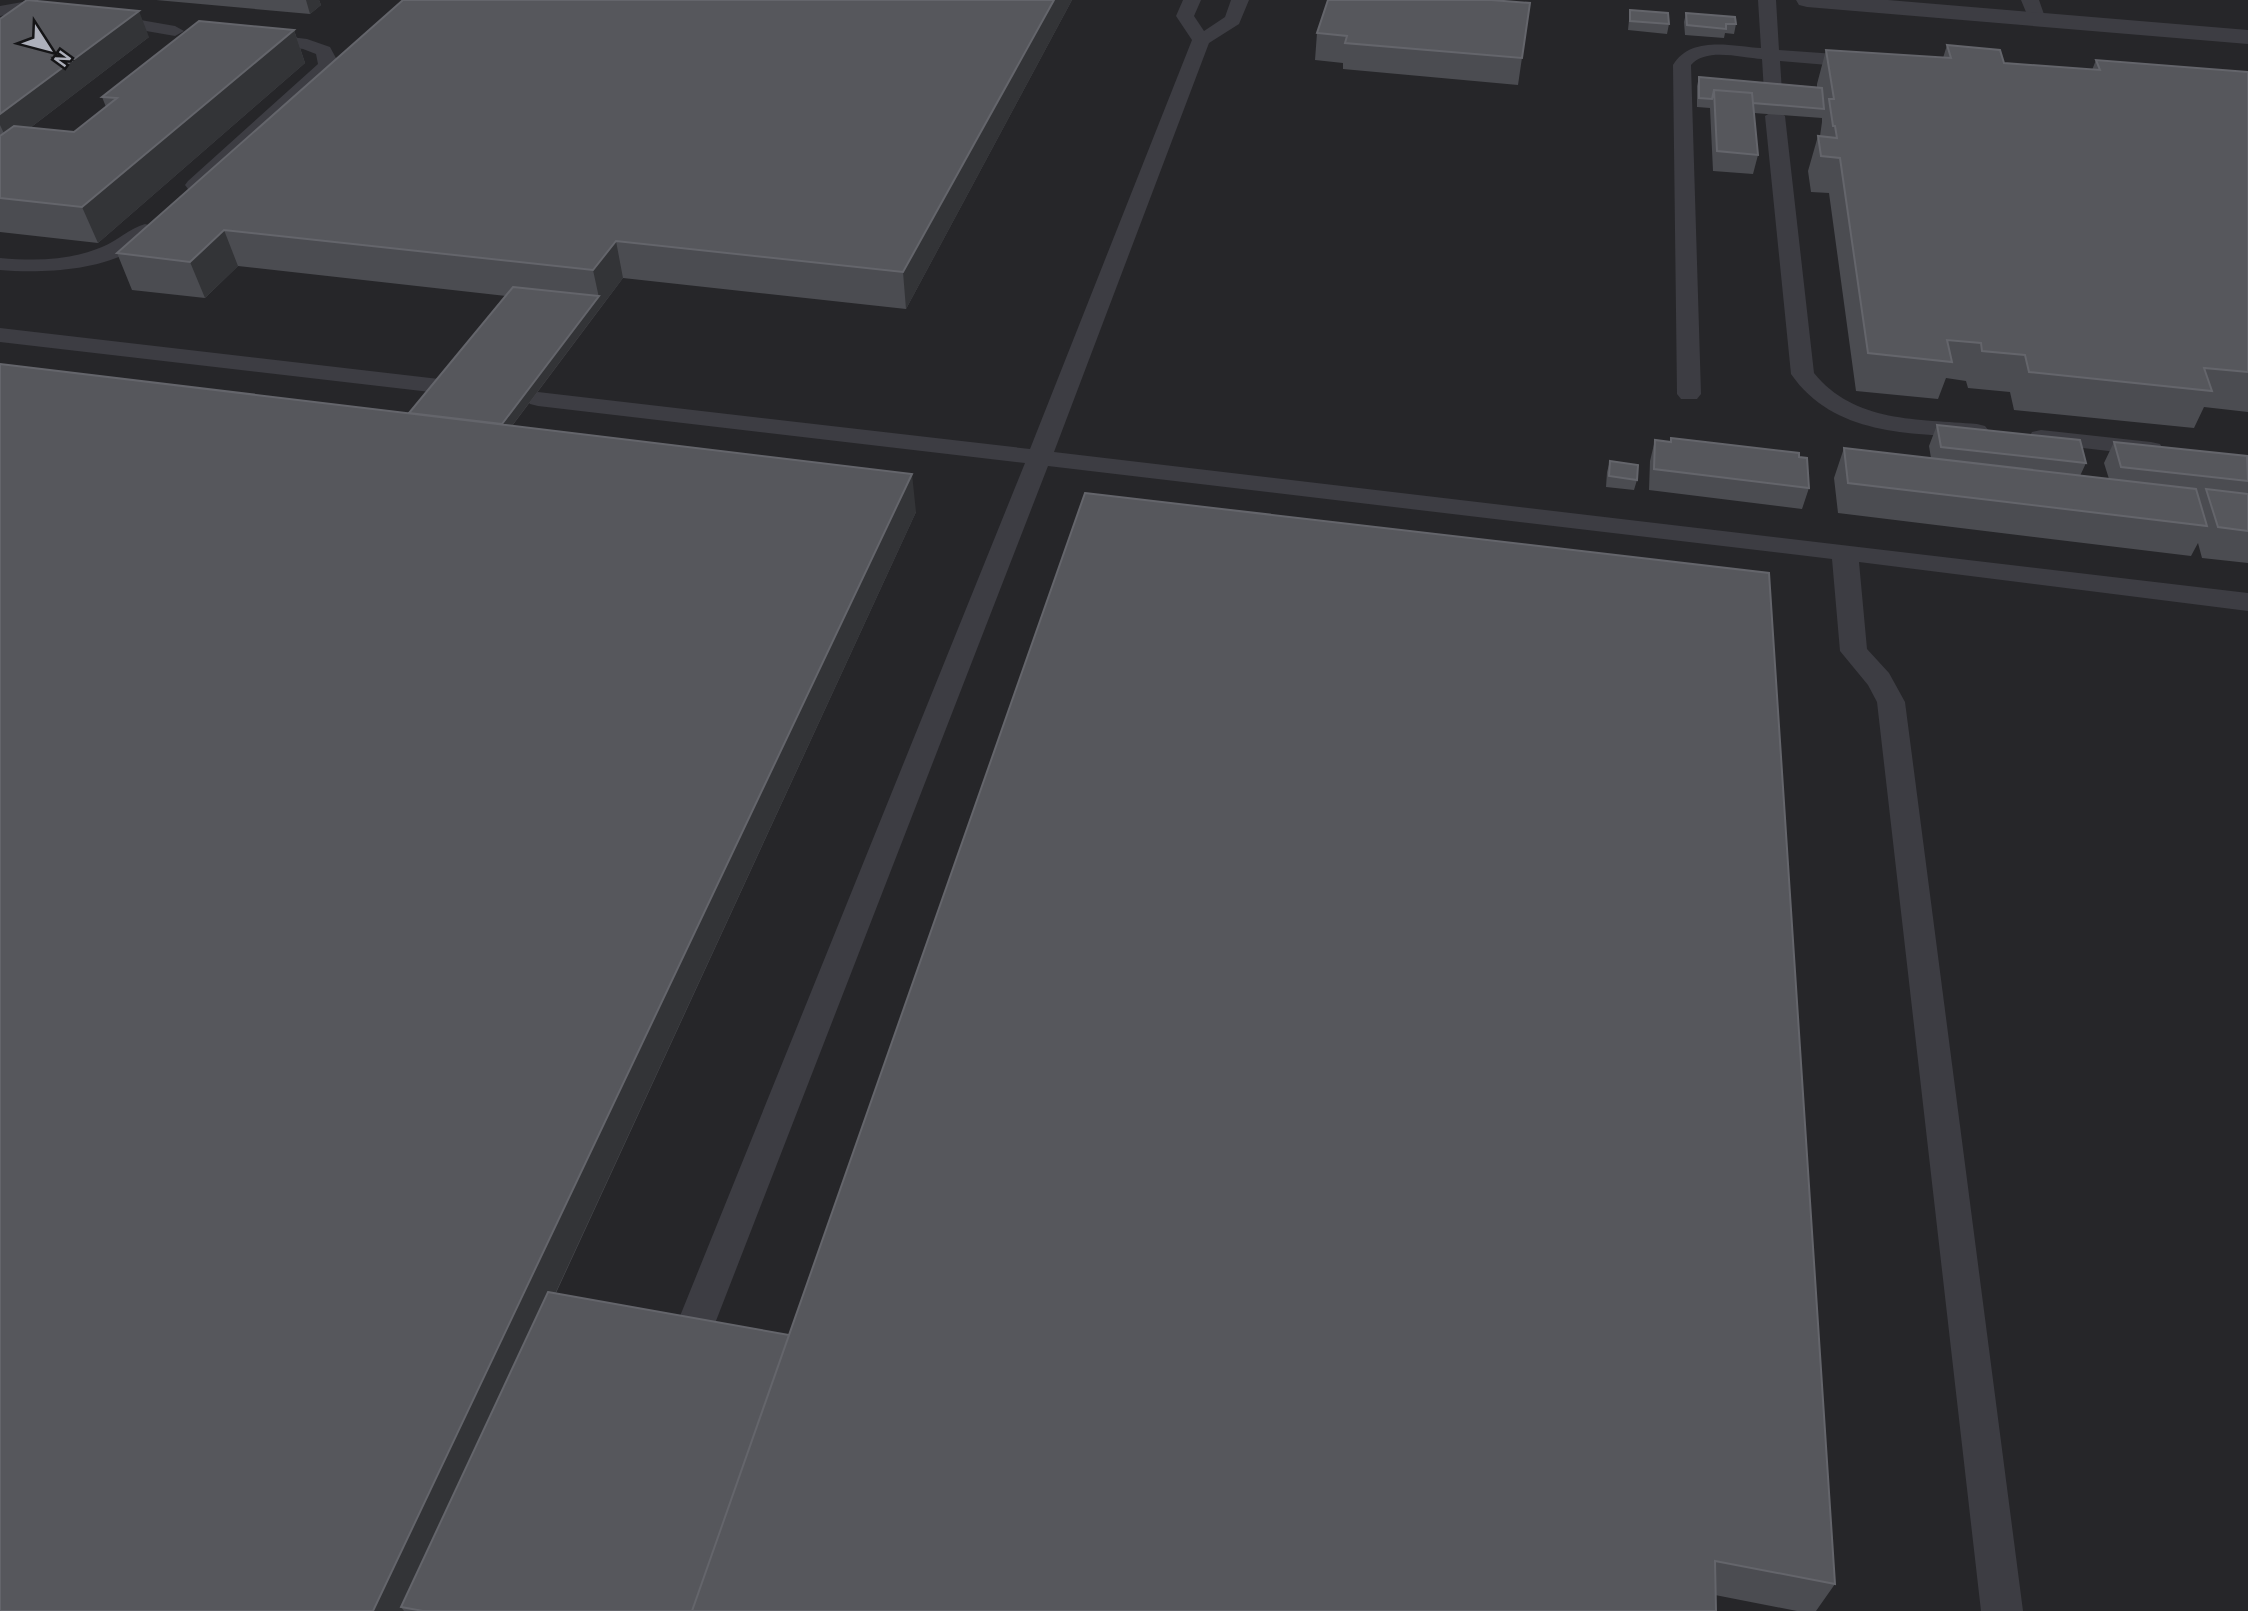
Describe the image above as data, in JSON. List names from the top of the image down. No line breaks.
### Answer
{"north":"bottom right"}
